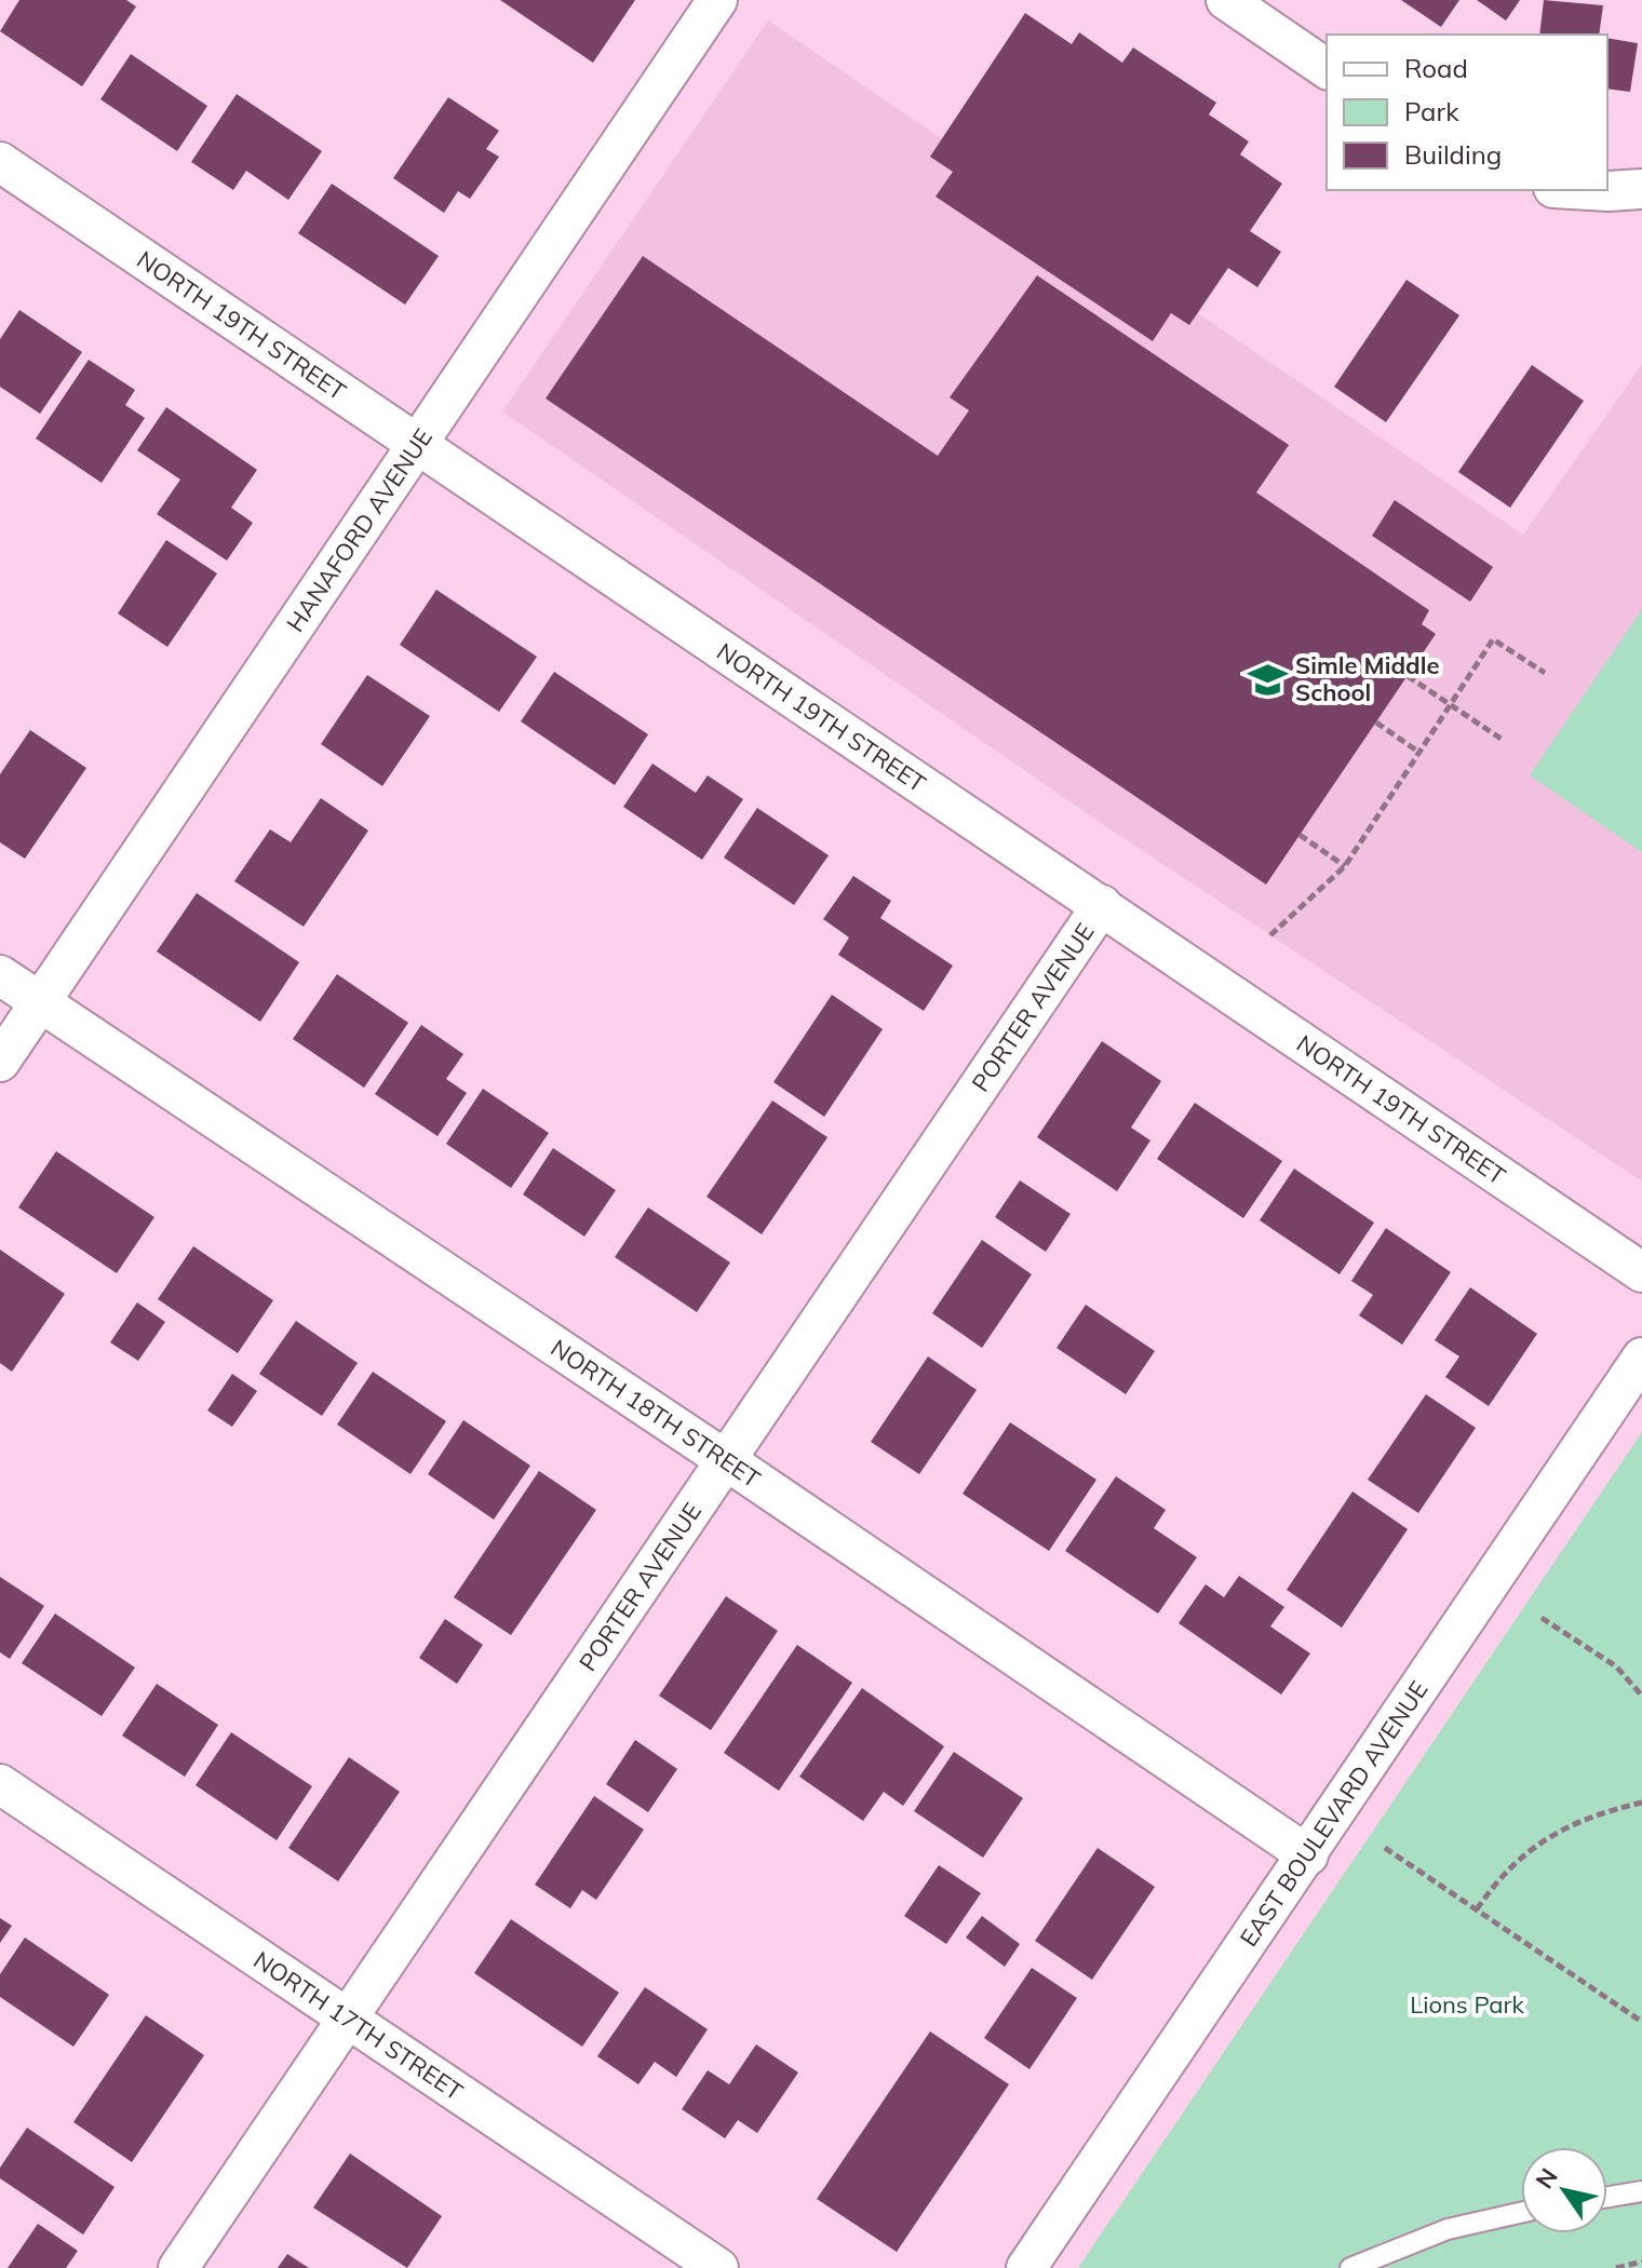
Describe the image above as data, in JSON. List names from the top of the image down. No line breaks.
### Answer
{"streets":{"street":["NORTH 19TH STREET","HANAFORD AVENUE","PORTER AVENUE","NORTH 18TH STREET","EAST BOULEVARD AVENUE","NORTH 17TH STREET"]},"crossings":[["NORTH 19TH STREET","HANAFORD AVENUE"],["NORTH 19TH STREET","PORTER AVENUE"],["HANAFORD AVENUE","NORTH 18TH STREET"],["PORTER AVENUE","NORTH 18TH STREET"],["PORTER AVENUE","NORTH 17TH STREET"],["NORTH 18TH STREET","EAST BOULEVARD AVENUE"]],"parks":["Lions Park"],"places":{"school or university":["Simle Middle School"]},"legend":["Road","Park","Building"],"north":"top left"}
